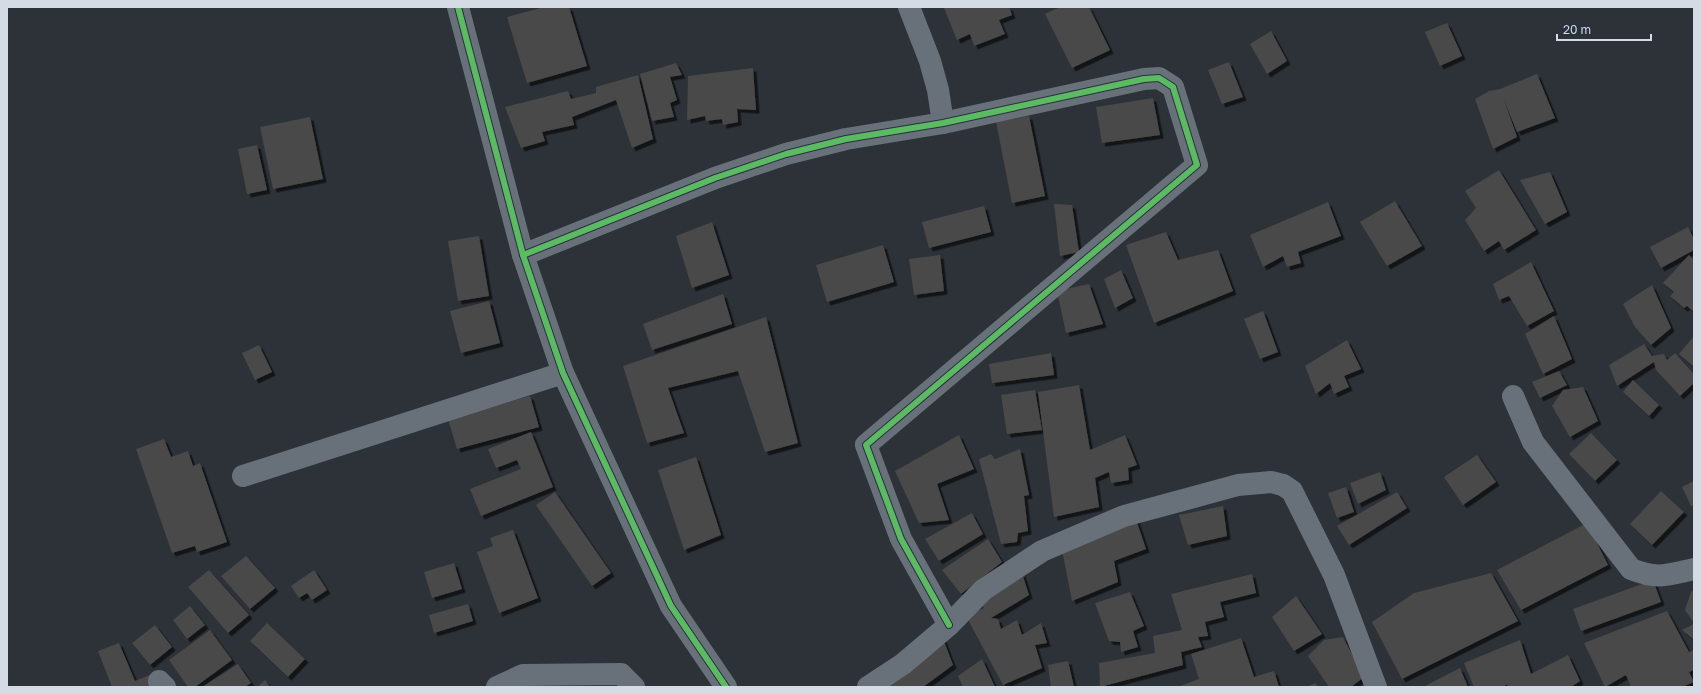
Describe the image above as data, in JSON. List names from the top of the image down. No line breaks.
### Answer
{"scale_bar":"20 m"}
